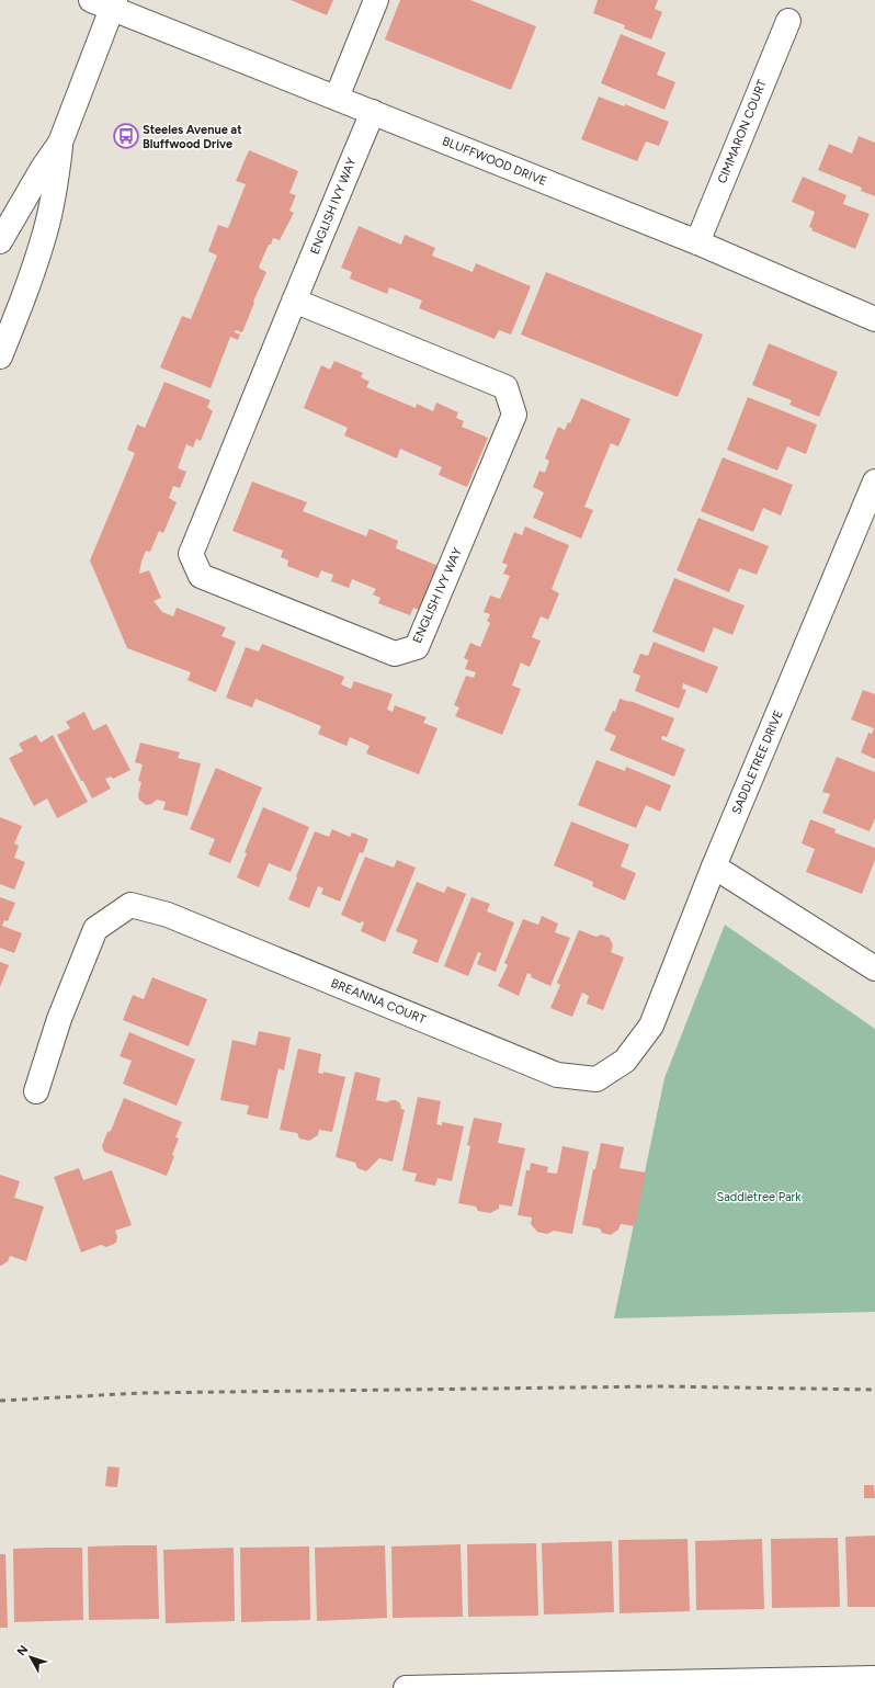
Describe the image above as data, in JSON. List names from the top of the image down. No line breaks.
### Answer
{"streets":{"street":["CIMMARON COURT","BLUFFWOOD DRIVE","ENGLISH IVY WAY","SADDLETREE DRIVE","BREANNA COURT"]},"crossings":[["CIMMARON COURT","BLUFFWOOD DRIVE"],["BLUFFWOOD DRIVE","ENGLISH IVY WAY"],["SADDLETREE DRIVE","BREANNA COURT"]],"parks":["Saddletree Park"],"places":{"bus stop":["Steeles Avenue at Bluffwood Drive"]},"north":"top left"}
